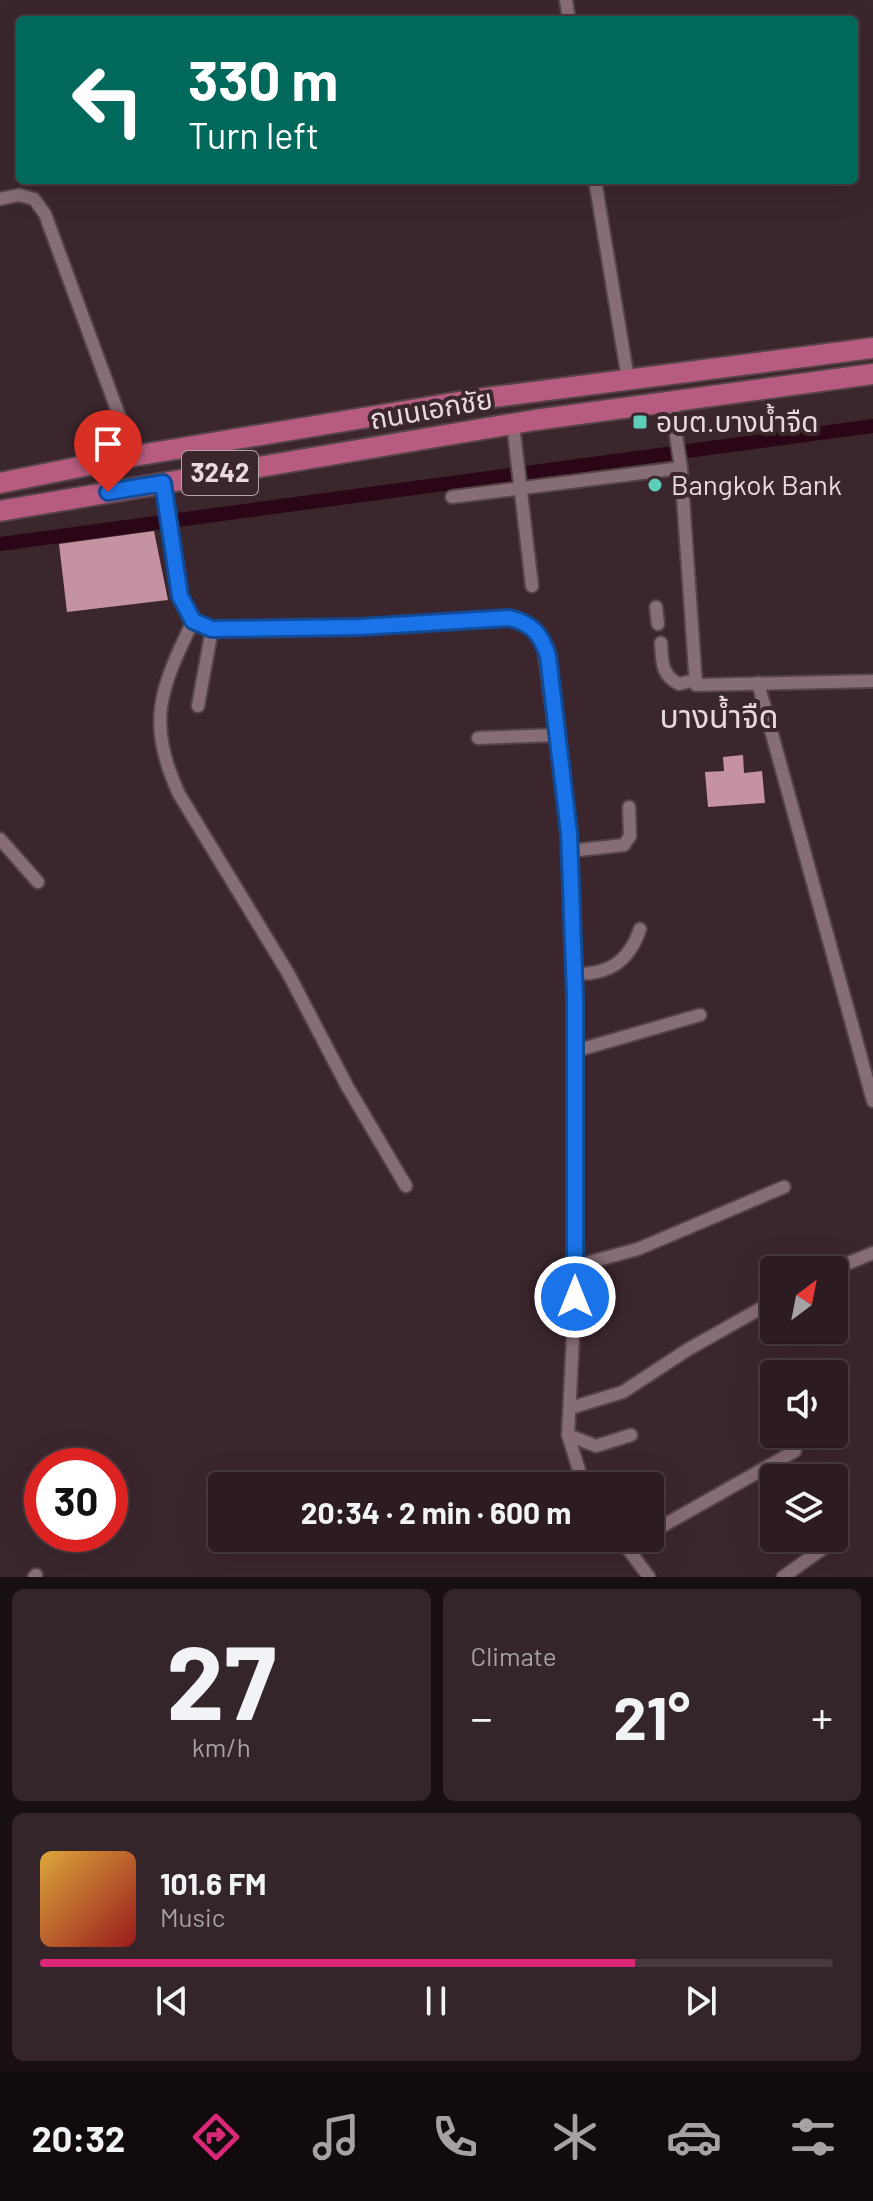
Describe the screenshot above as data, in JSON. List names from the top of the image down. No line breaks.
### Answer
{"streets":{"main road":["ถนนเอกชัย","3242"]},"districts":["บางน้ำจืด"],"places":{"transit":["อบต.บางน้ำจืด"],"other":["Bangkok Bank"]},"north":"top right","page":{"turn":["330 m","Turn left"],"limit":"30","trip":"20:34 · 2 min · 600 m","tile":[["27","km/h"],"Climate"],"heat":["−","21°","+"],"song":["101.6 FM","Music"],"tabs":"20:32"}}
